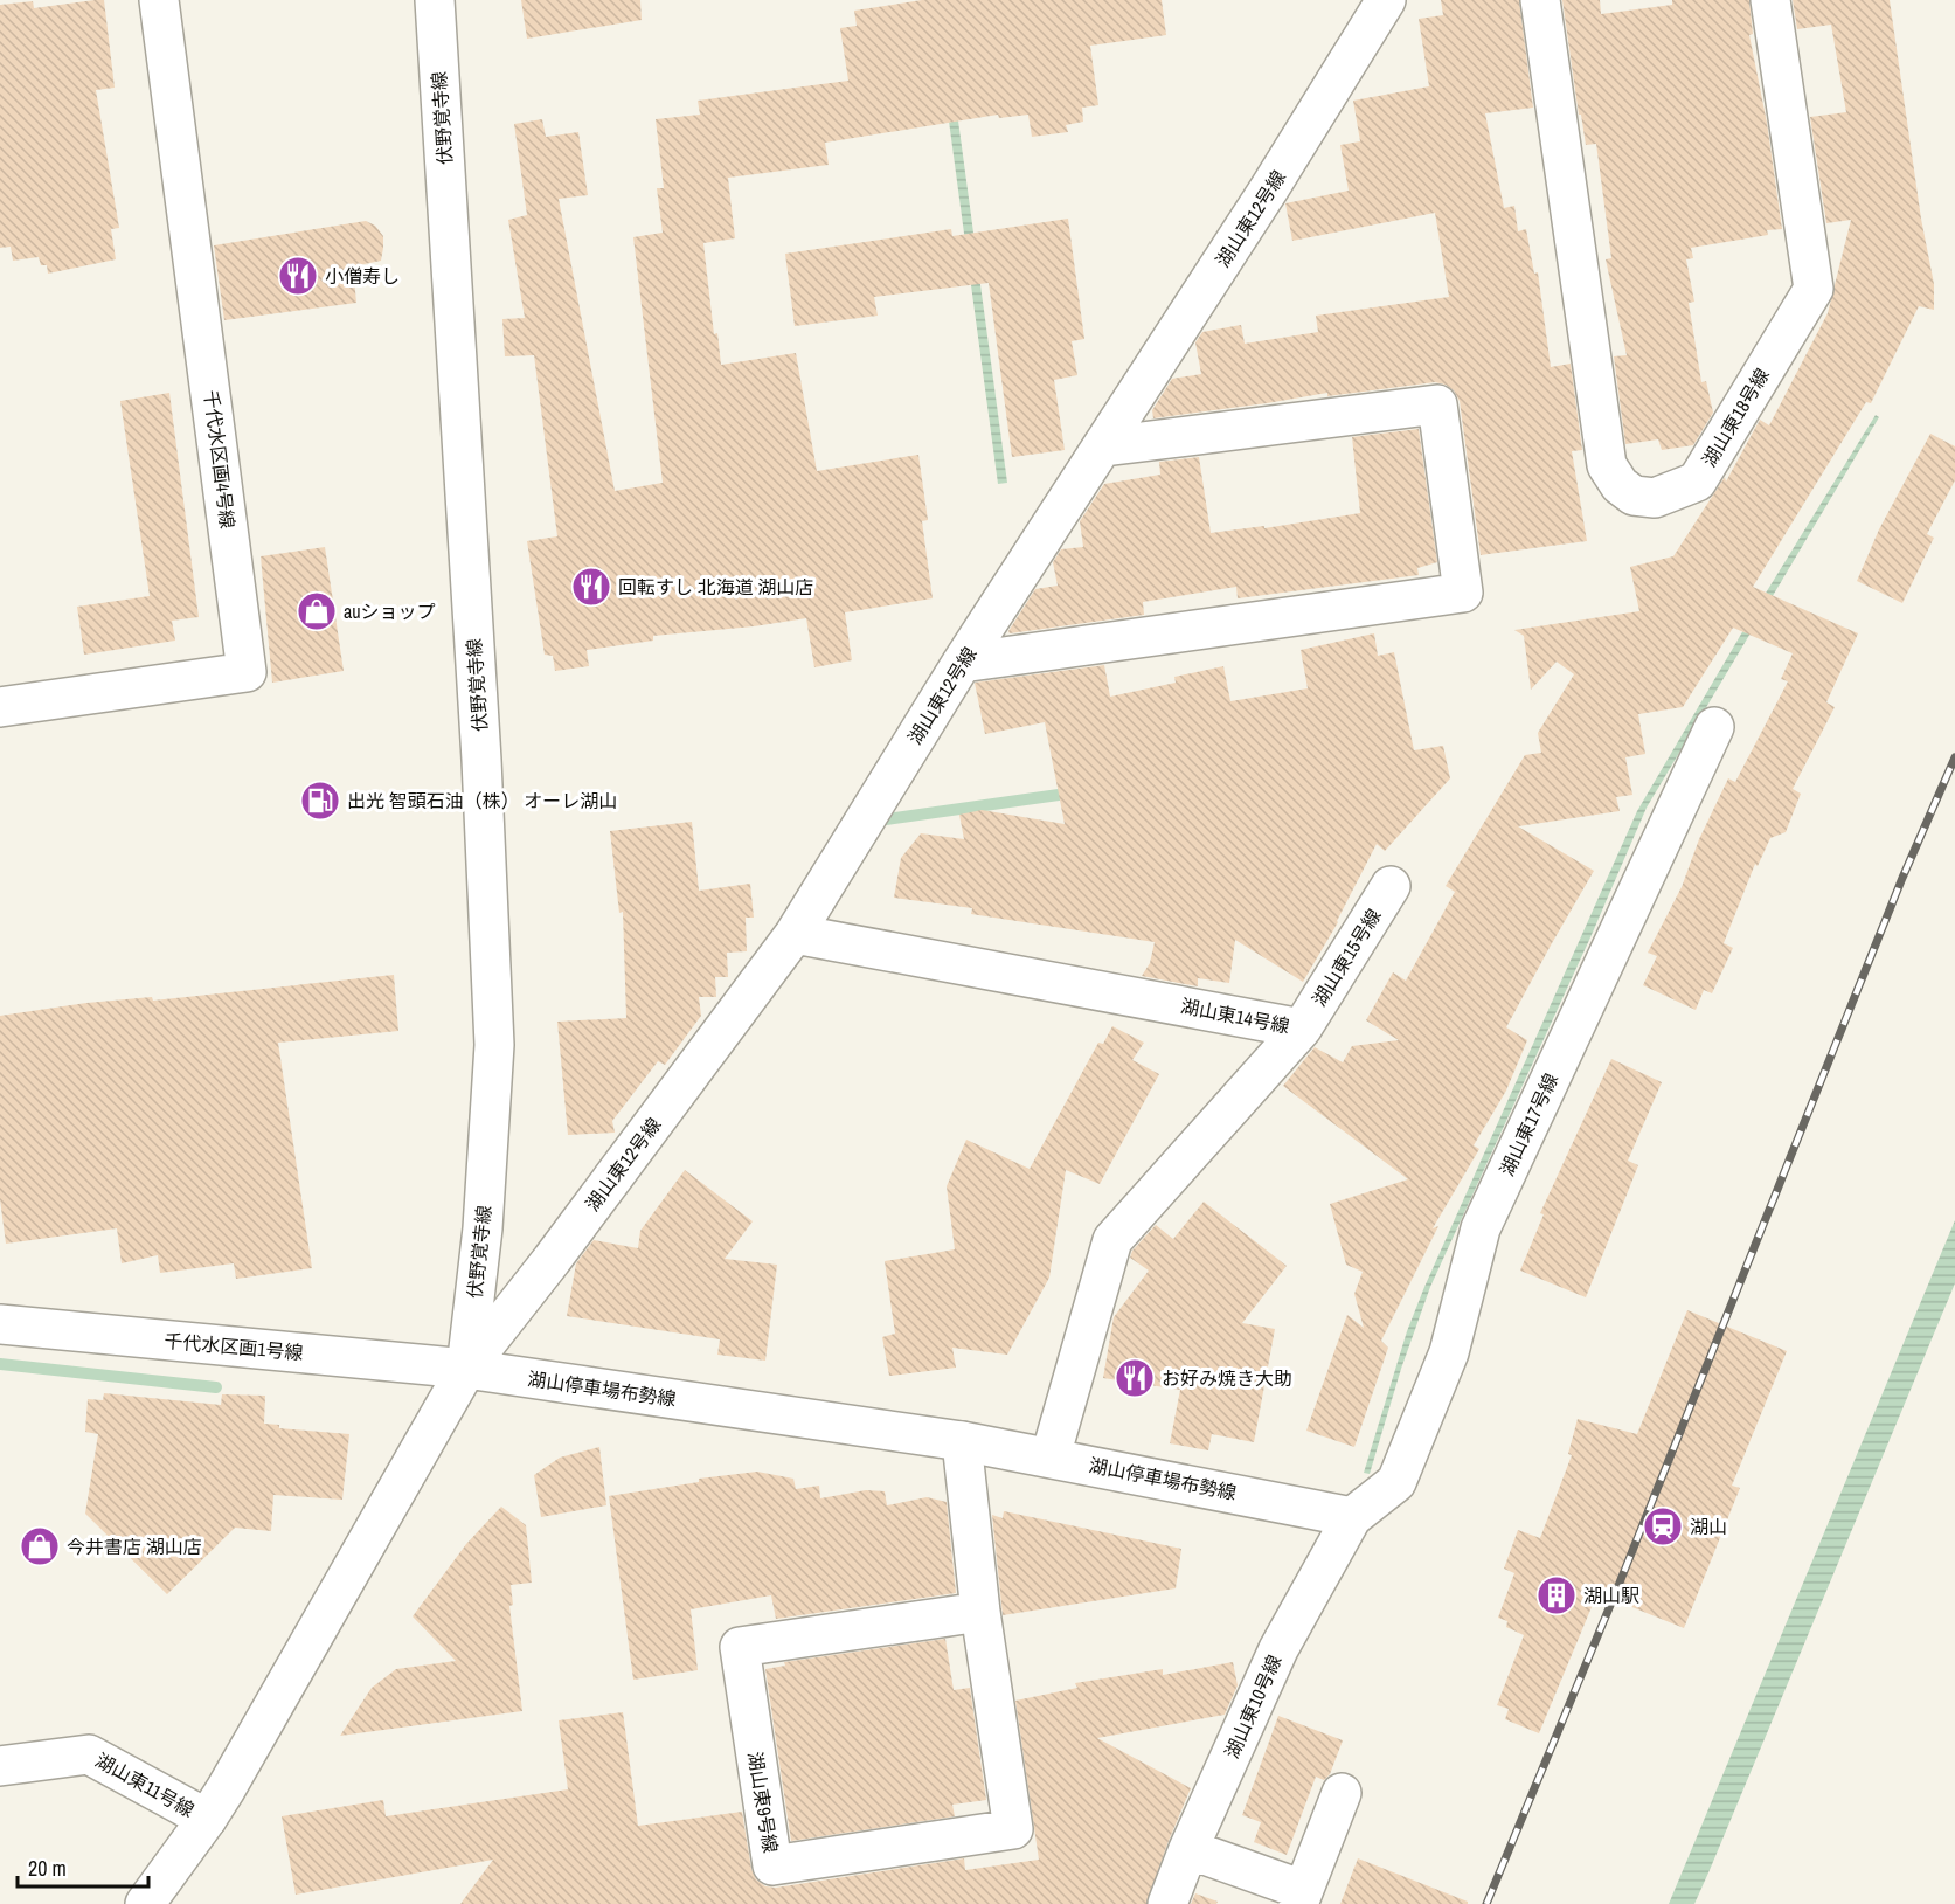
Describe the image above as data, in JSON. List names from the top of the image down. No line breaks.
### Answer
{"streets":{"street":["伏野覚寺線","湖山東12号線","湖山東18号線","千代水区画4号線","湖山東15号線","湖山東14号線","湖山東17号線","千代水区画1号線","湖山停車場布勢線","湖山東10号線","湖山東11号線","湖山東9号線"]},"crossings":[["伏野覚寺線","湖山東12号線"],["伏野覚寺線","千代水区画1号線"],["伏野覚寺線","湖山停車場布勢線"],["湖山東12号線","湖山東14号線"],["湖山東12号線","千代水区画1号線"],["湖山東12号線","湖山停車場布勢線"],["湖山東15号線","湖山東14号線"],["湖山東14号線","湖山停車場布勢線"],["湖山東17号線","湖山停車場布勢線"],["湖山東17号線","湖山東10号線"],["千代水区画1号線","湖山停車場布勢線"],["湖山停車場布勢線","湖山東10号線"],["湖山停車場布勢線","湖山東9号線"]],"places":{"restaurant":["小僧寿し","回転すし 北海道 湖山店","お好み焼き大助"],"shop":["auショップ","今井書店 湖山店"],"fuel station":["出光 智頭石油（株） オーレ湖山"],"station":["湖山"],"building":["湖山駅"]},"scale_bar":"20 m"}
